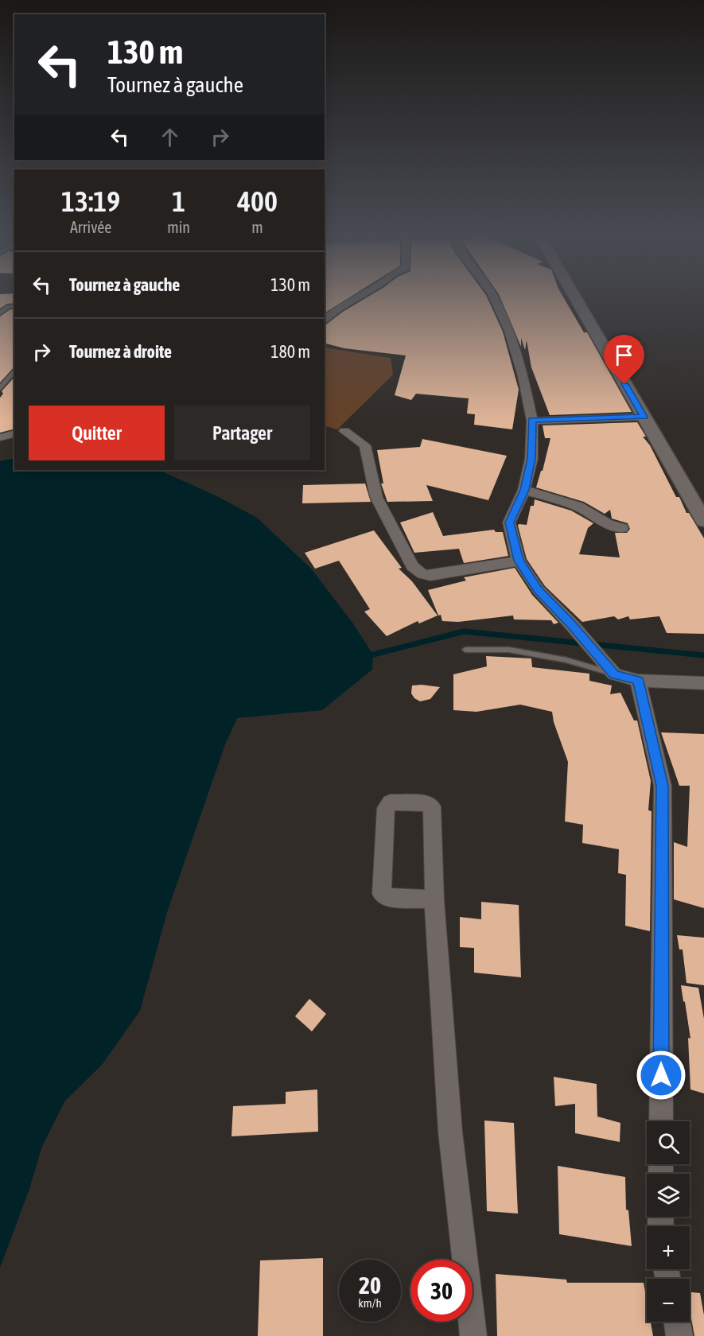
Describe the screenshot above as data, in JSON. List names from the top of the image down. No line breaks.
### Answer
{"page":{"turn":["130 m","Tournez à gauche"],"eta":["13:19","Arrivée","1","min","400","m"],"list":[{"name":"Tournez à gauche","value":"130 m"},{"name":"Tournez à droite","value":"180 m"}],"buttons":["Quitter","Partager"],"map_buttons":["+","−"],"speed":"20 km/h","limit":"30"}}
